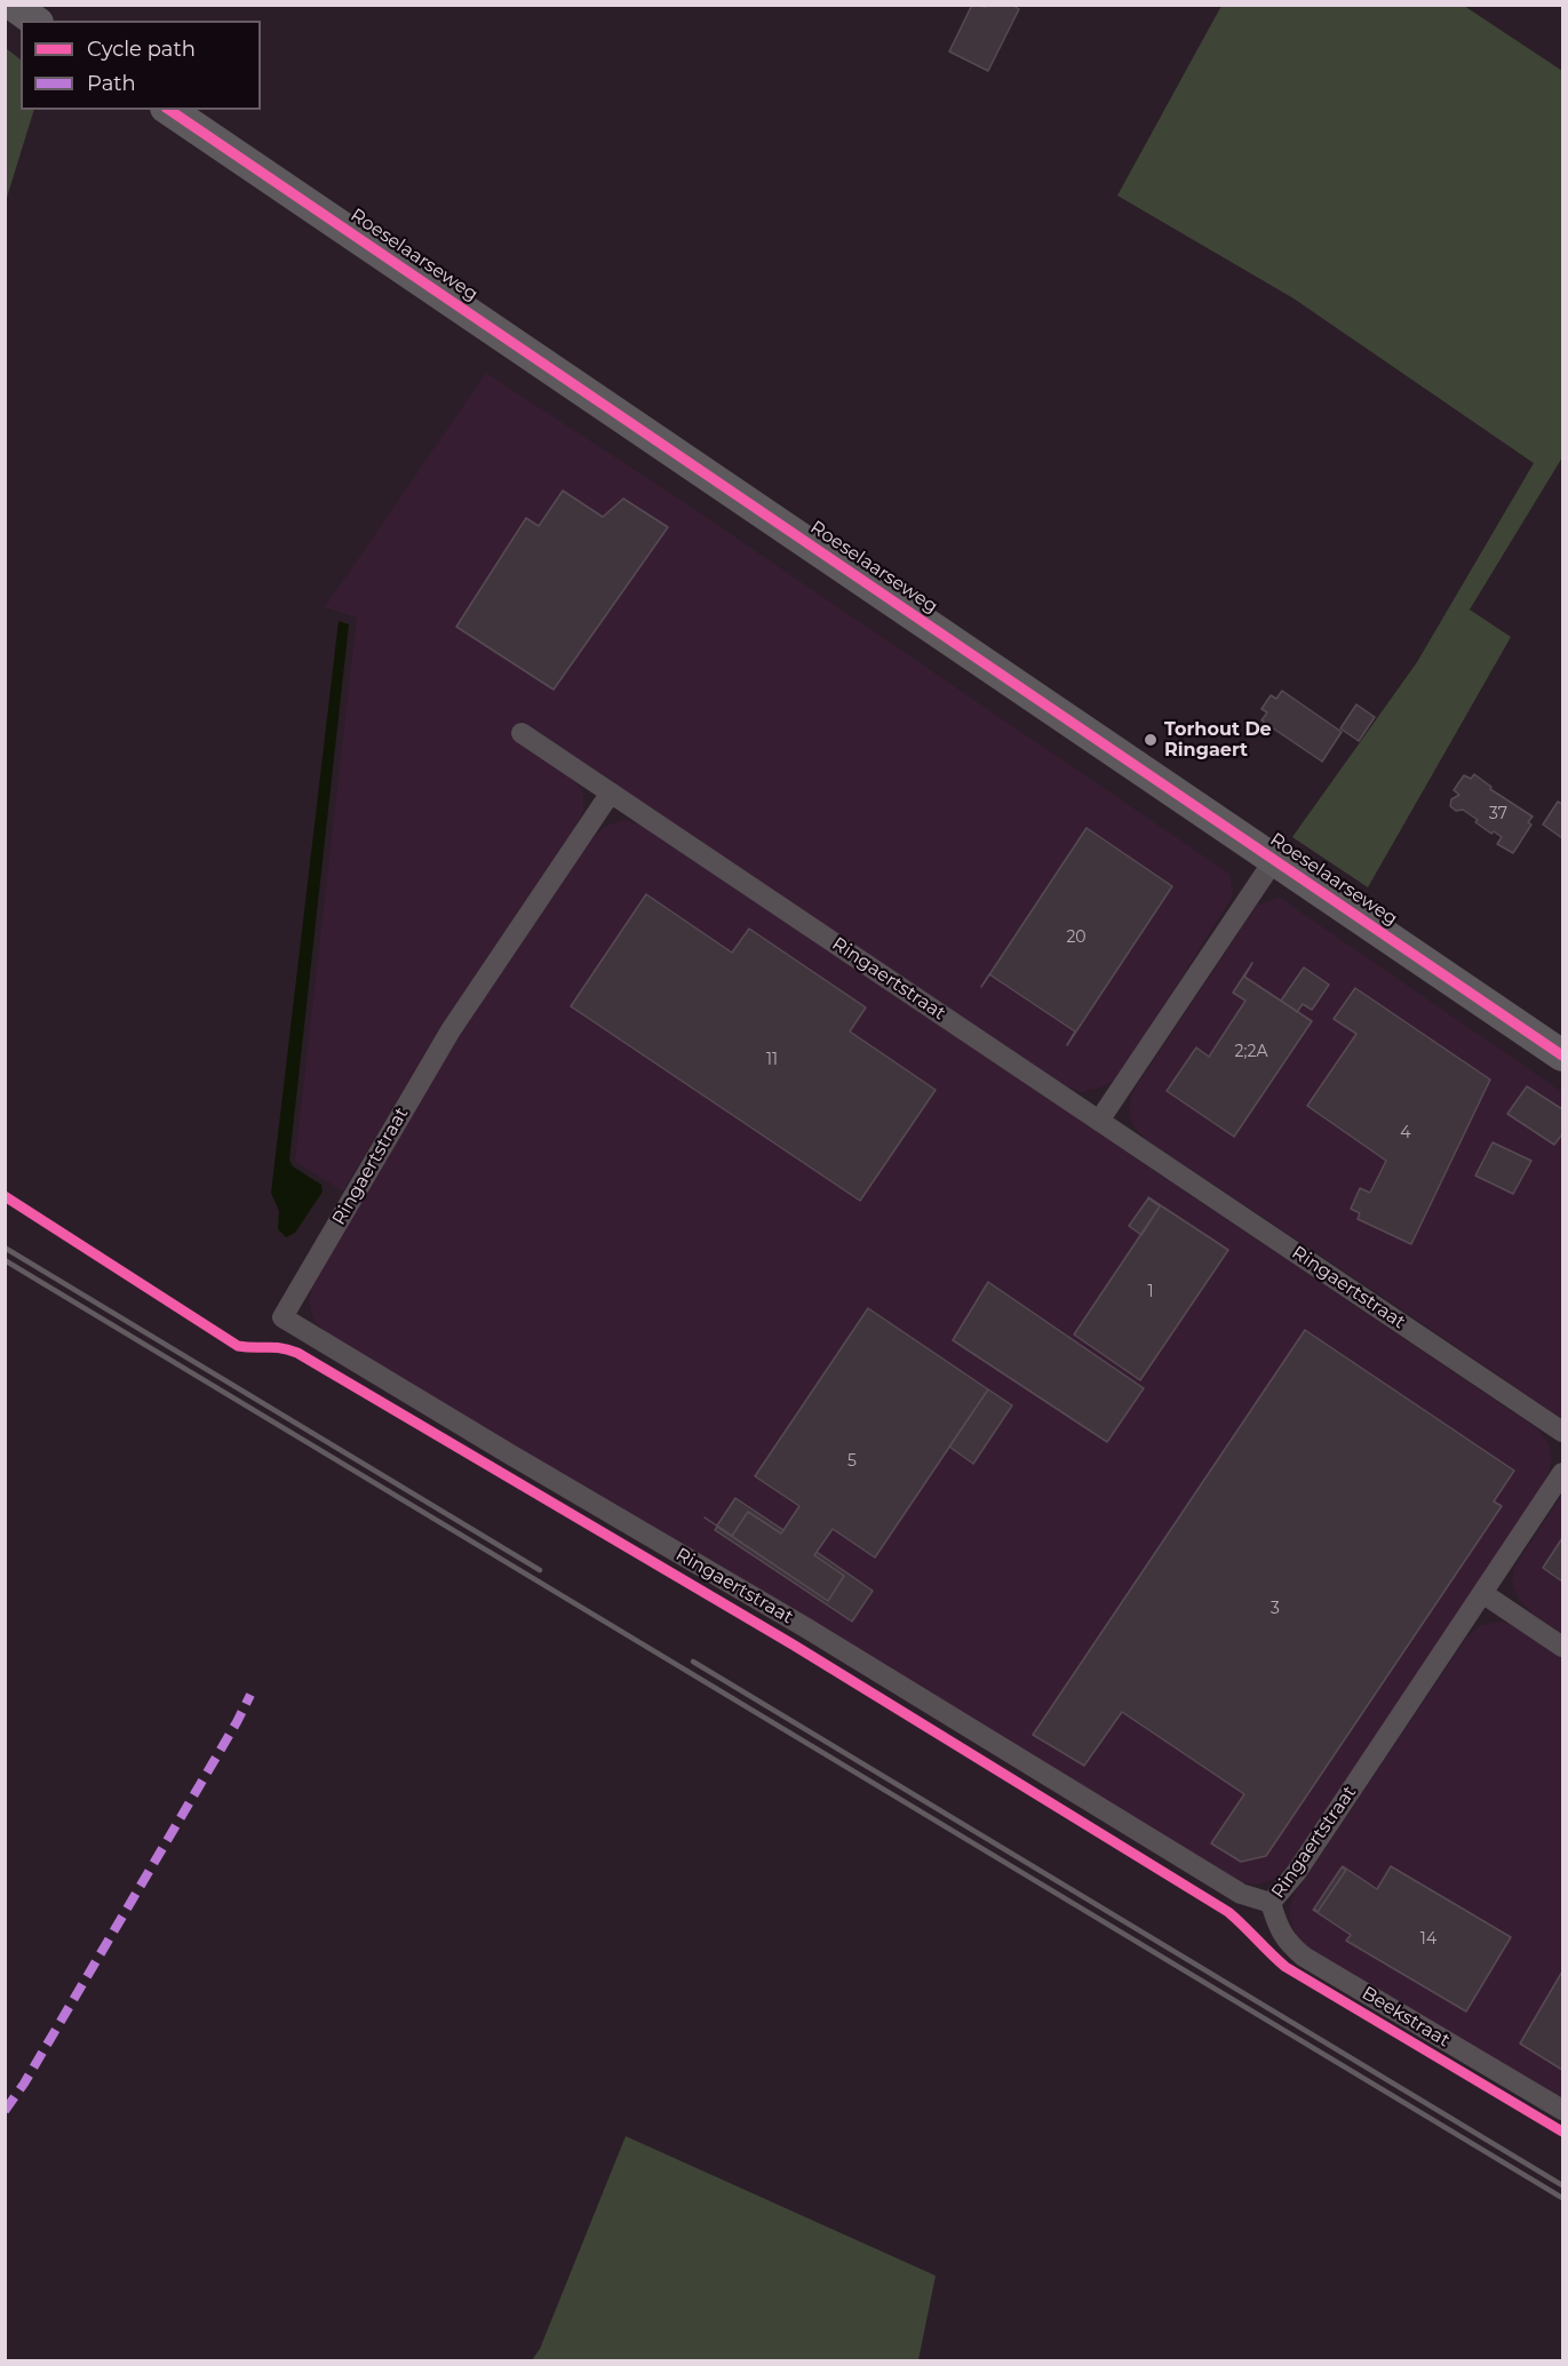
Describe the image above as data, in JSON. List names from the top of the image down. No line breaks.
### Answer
{"streets":{"main road":["Roeselaarseweg"],"street":["Ringaertstraat","Beekstraat"]},"crossings":[["Ringaertstraat","Beekstraat"]],"places":["Torhout De Ringaert"],"house_numbers":["37","20","2;2A","11","4","1","5","3","14"],"legend":["Cycle path","Path"]}
